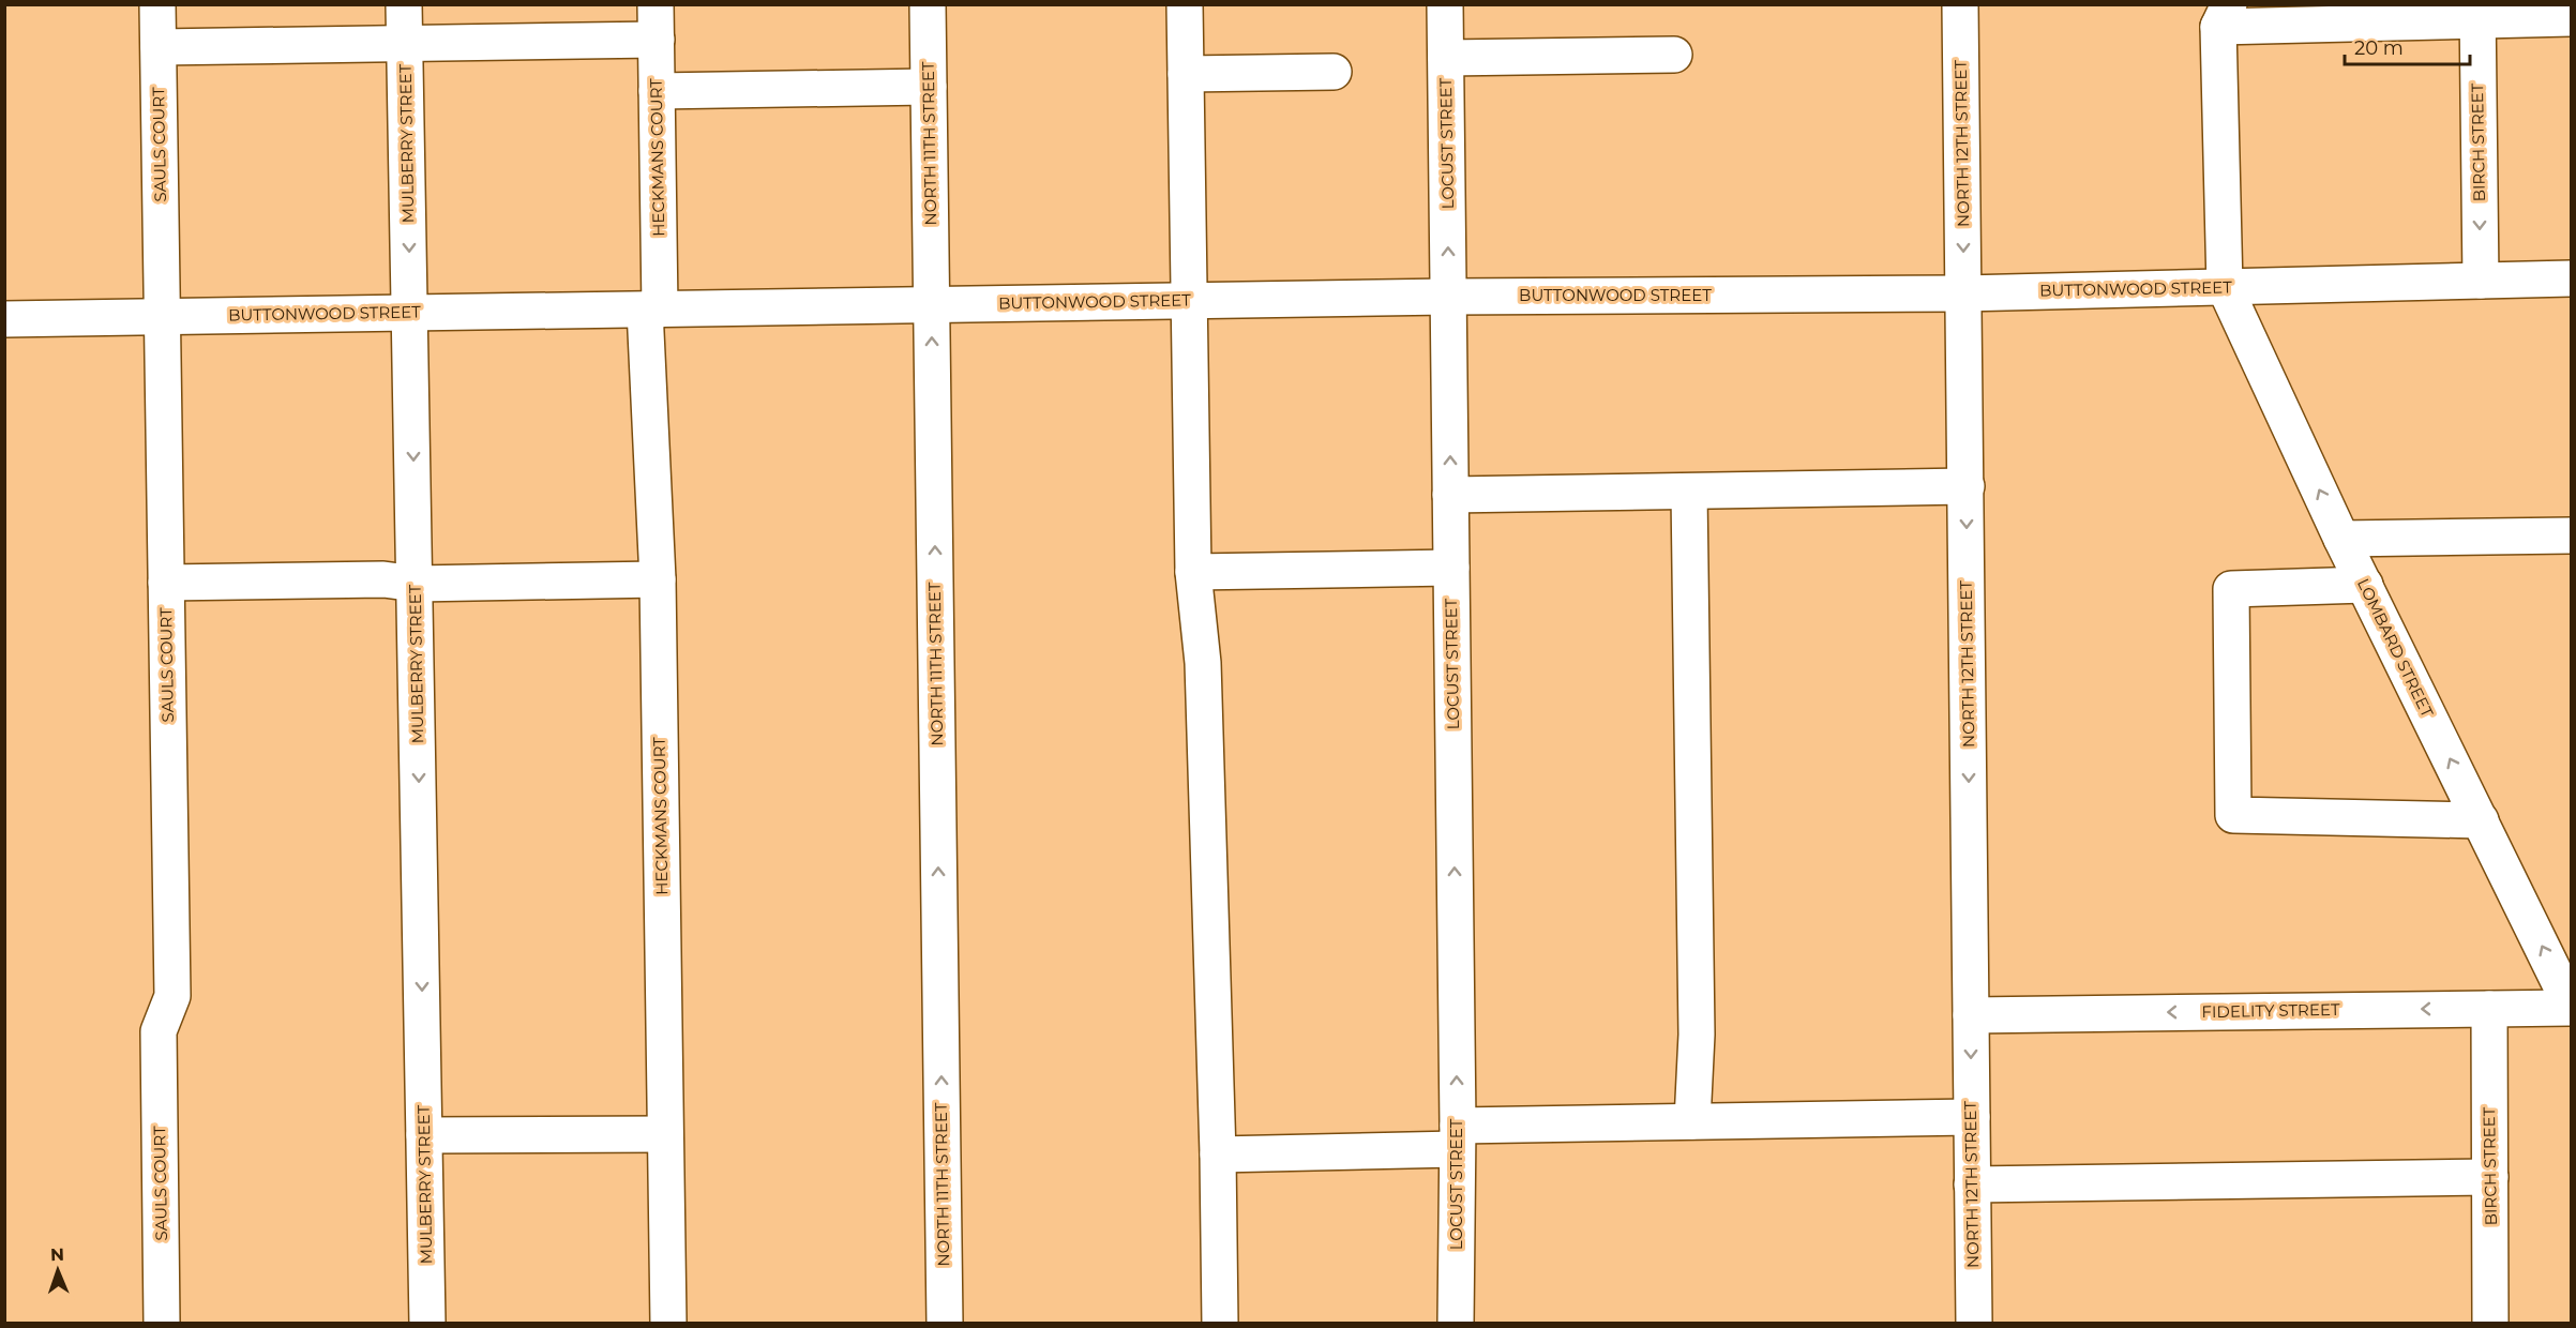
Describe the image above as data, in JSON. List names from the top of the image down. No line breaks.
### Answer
{"streets":{"street":["BIRCH STREET","MULBERRY STREET","NORTH 11TH STREET","LOCUST STREET","NORTH 12TH STREET","SAULS COURT","HECKMANS COURT","BUTTONWOOD STREET","LOMBARD STREET","FIDELITY STREET"]},"crossings":[["BIRCH STREET","BUTTONWOOD STREET"],["BIRCH STREET","FIDELITY STREET"],["MULBERRY STREET","BUTTONWOOD STREET"],["NORTH 11TH STREET","BUTTONWOOD STREET"],["LOCUST STREET","BUTTONWOOD STREET"],["NORTH 12TH STREET","BUTTONWOOD STREET"],["NORTH 12TH STREET","FIDELITY STREET"],["SAULS COURT","BUTTONWOOD STREET"],["HECKMANS COURT","BUTTONWOOD STREET"],["BUTTONWOOD STREET","LOMBARD STREET"],["LOMBARD STREET","FIDELITY STREET"]],"one_way":["MULBERRY STREET","LOMBARD STREET"],"scale_bar":"20 m","north":"top"}
